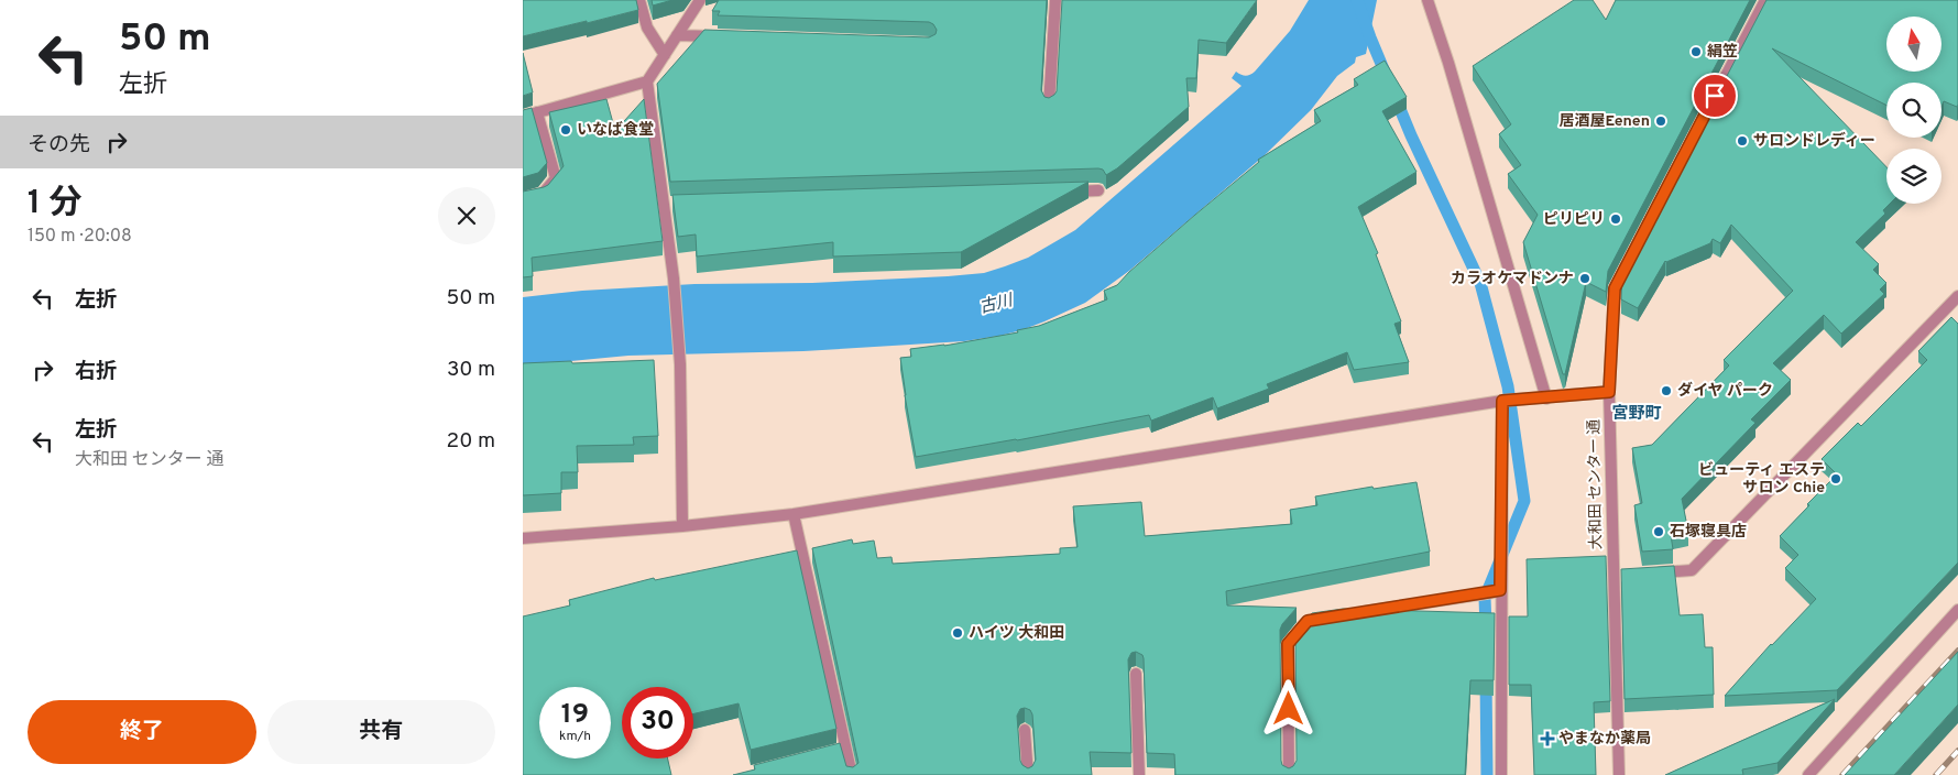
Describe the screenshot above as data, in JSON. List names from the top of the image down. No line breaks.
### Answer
{"streets":{"street":["大和田 センター 通"]},"districts":["宮野町"],"water":["古川"],"places":{"other":["絹笠","居酒屋Eenen","いなば食堂","サロンドレディー","ピリピリ","カラオケマドンナ","ダイヤ パーク","ビューティ エステ サロン Chie","石塚寝具店","ハイツ 大和田"],"health":["やまなか薬局"]},"north":"top","page":{"turn":["50 m","左折"],"then":"その先","heading":["1 分","150 m · 20:08"],"list":[{"name":"左折","value":"50 m"},{"name":"右折","value":"30 m"},{"name":"左折","note":"大和田 センター 通","value":"20 m"}],"speed":"19 km/h","limit":"30","buttons":["終了","共有"]}}
